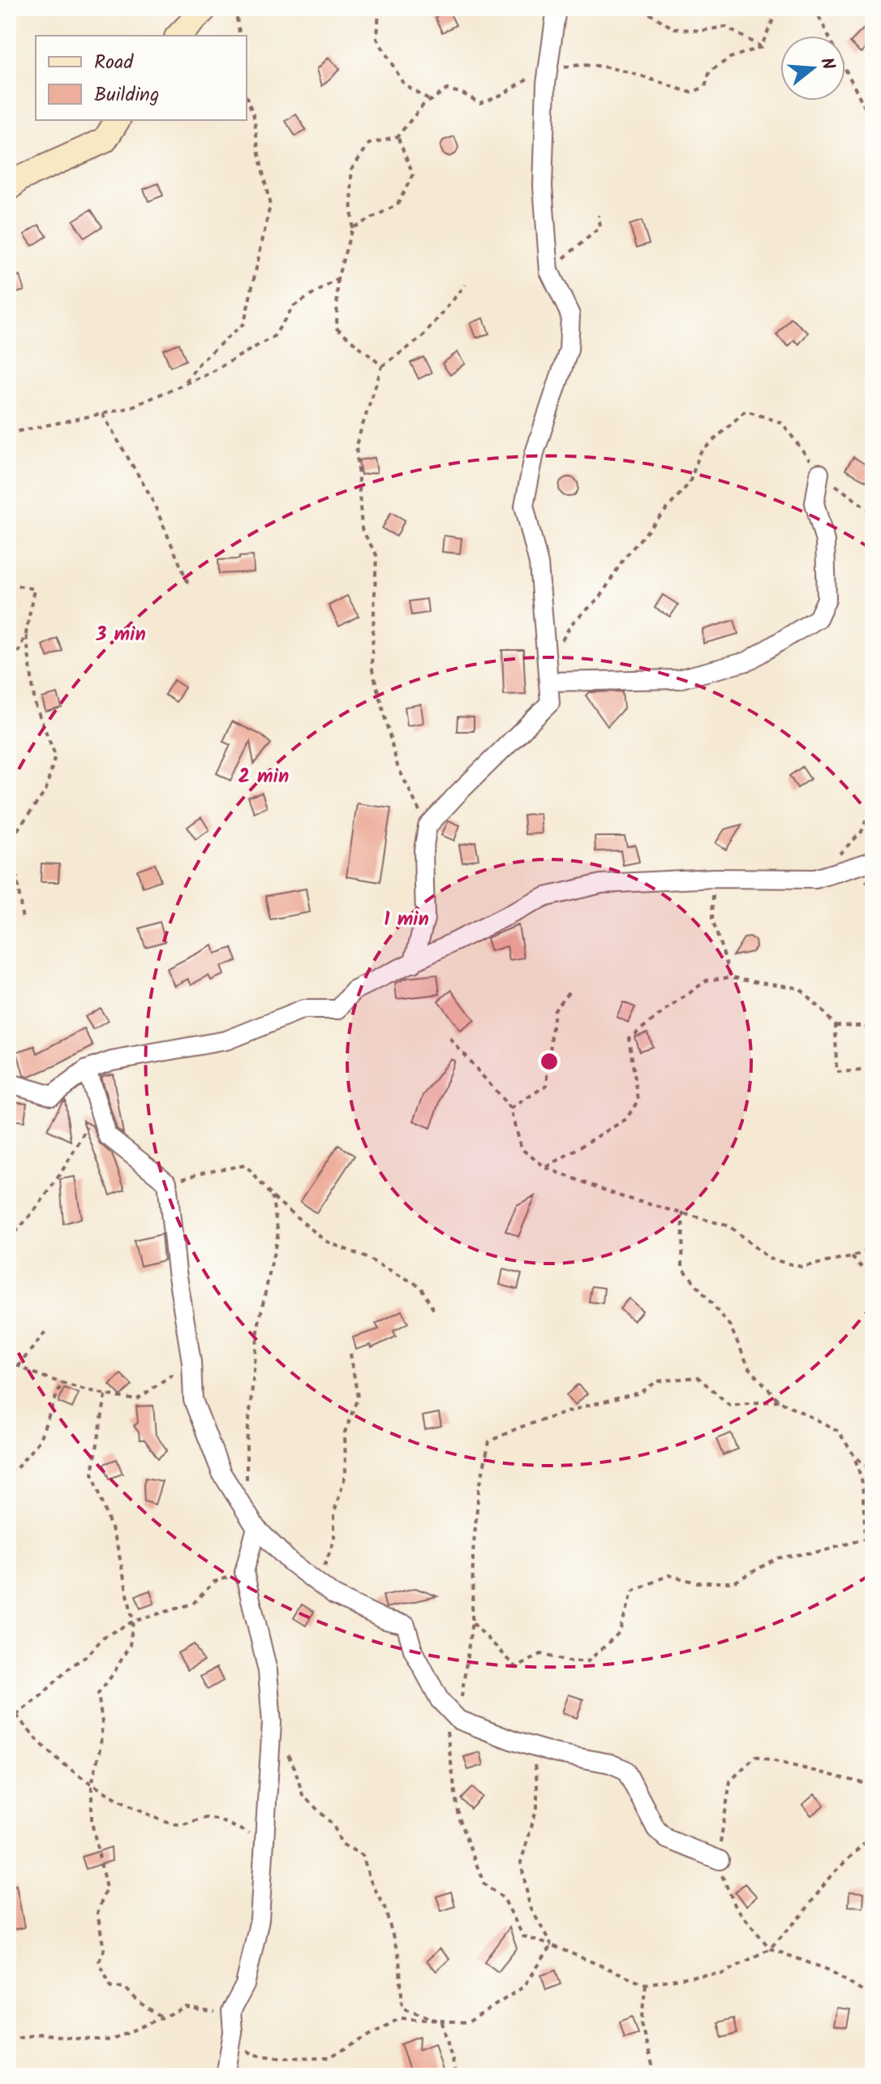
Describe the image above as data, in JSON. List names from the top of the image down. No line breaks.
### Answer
{"legend":["Road","Building"],"north":"right","rings":["3 min","2 min","1 min"]}
